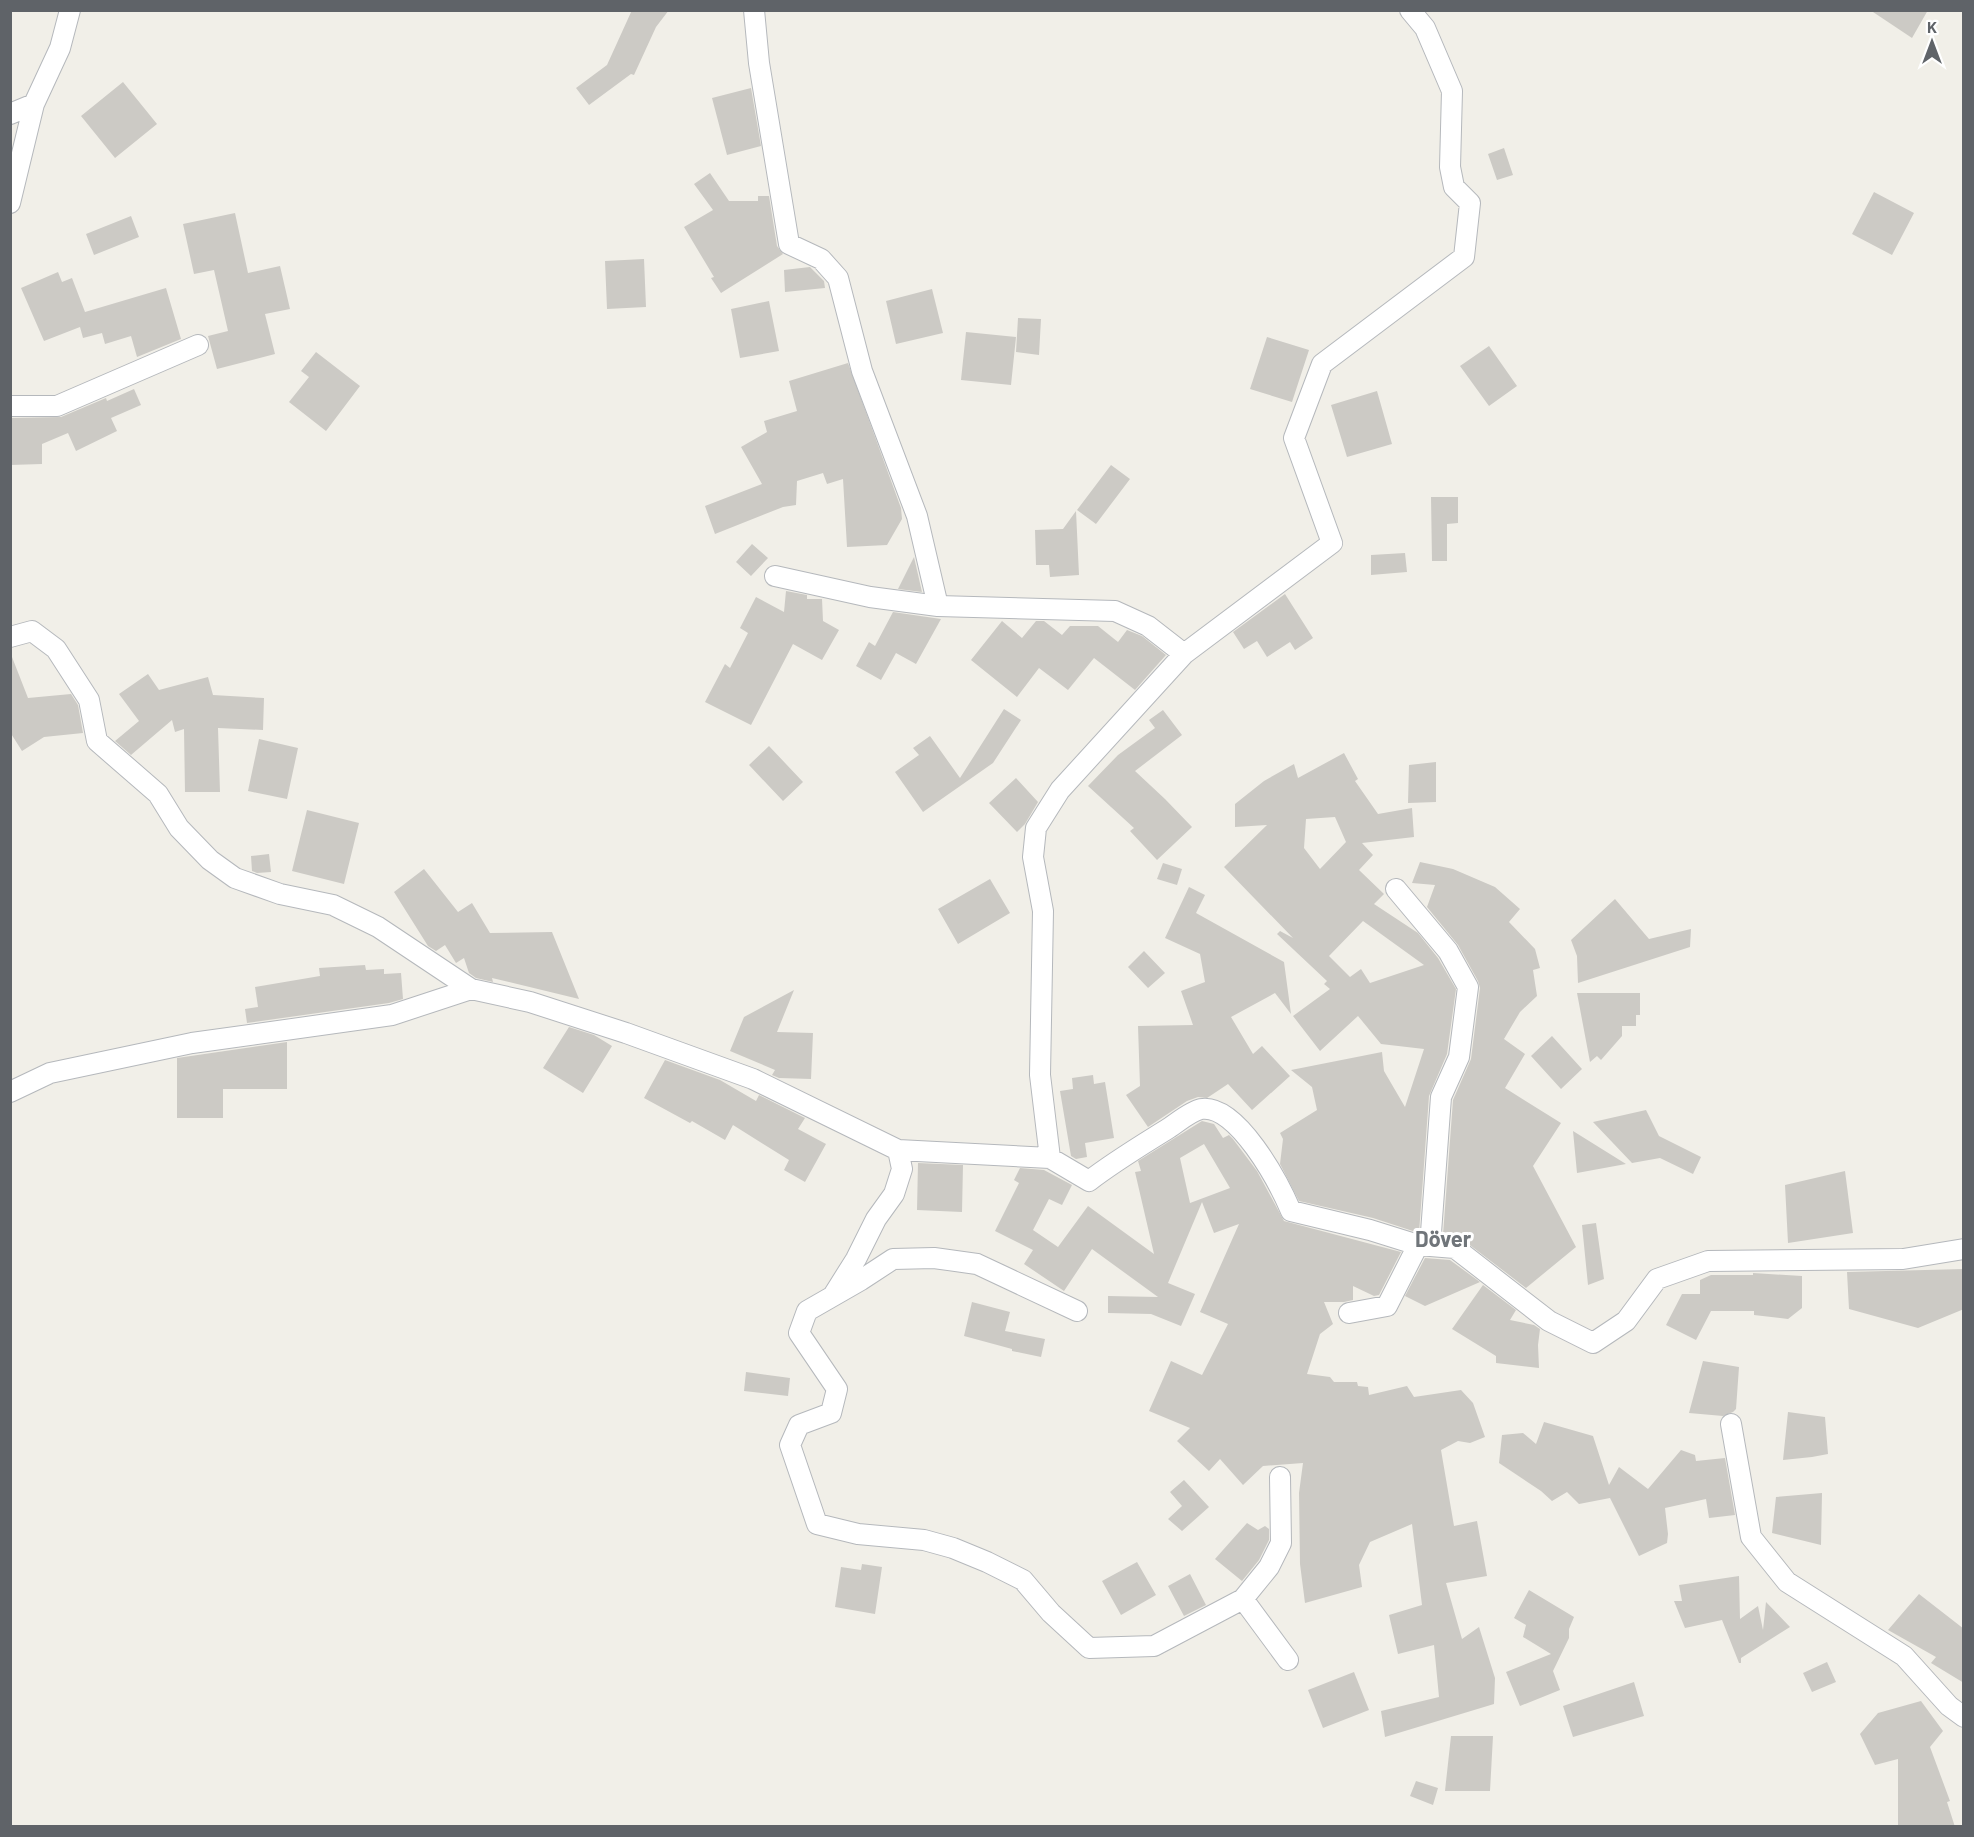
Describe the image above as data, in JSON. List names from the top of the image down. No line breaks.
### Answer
{"districts":["Döver"],"north":"top"}
